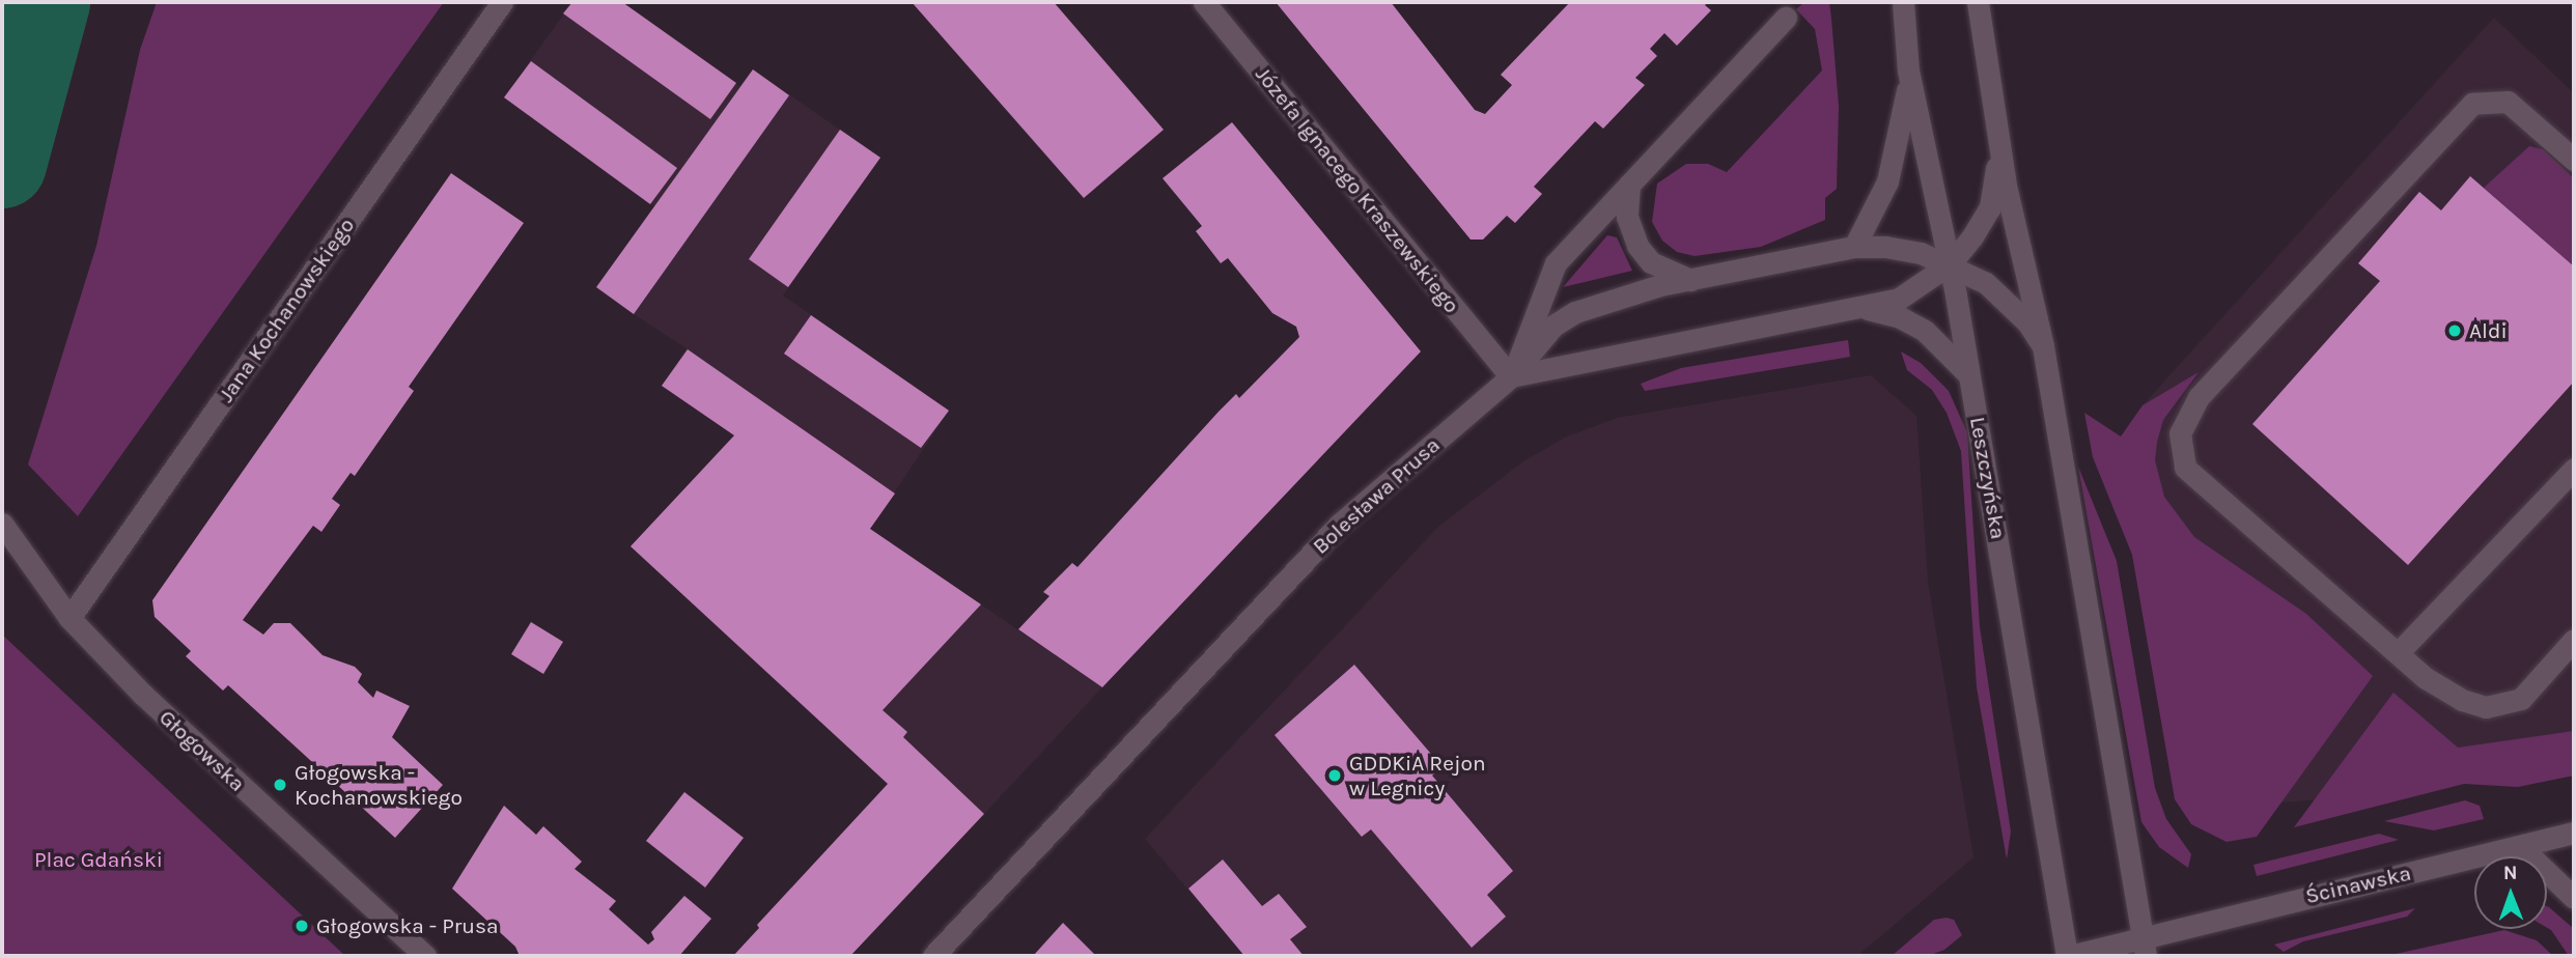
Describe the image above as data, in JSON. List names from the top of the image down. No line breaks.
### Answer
{"streets":{"street":["Józefa Ignacego Kraszewskiego","Jana Kochanowskiego","Leszczyńska","Bolesława Prusa","Głogowska","Ścinawska"]},"crossings":[["Józefa Ignacego Kraszewskiego","Bolesława Prusa"],["Jana Kochanowskiego","Głogowska"],["Leszczyńska","Ścinawska"]],"parks":["Plac Gdański"],"places":["Aldi","GDDKiA Rejon w Legnicy","Głogowska - Kochanowskiego","Głogowska - Prusa"],"north":"top"}
